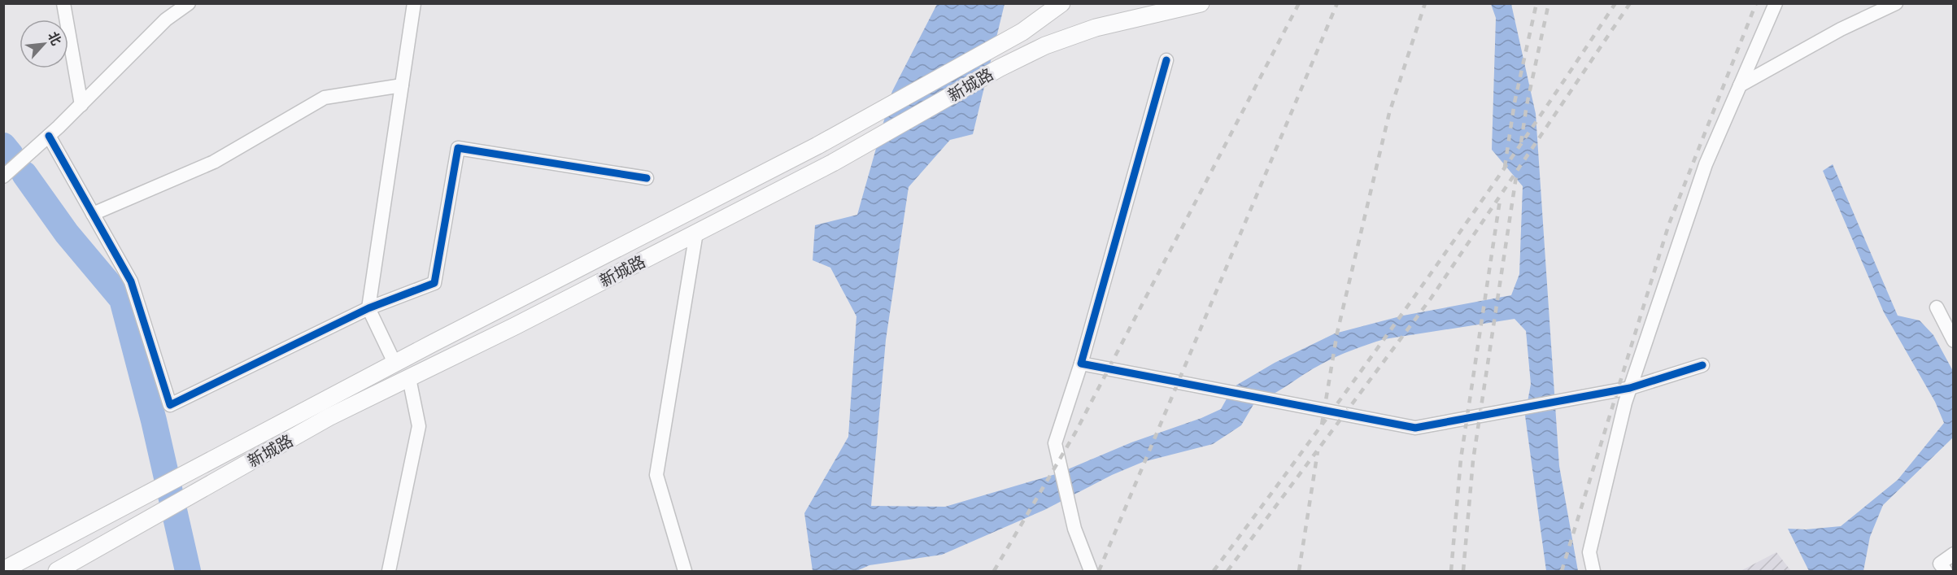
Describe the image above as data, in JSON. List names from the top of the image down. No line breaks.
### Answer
{"streets":{"main road":["新城路"]},"north":"top right"}
